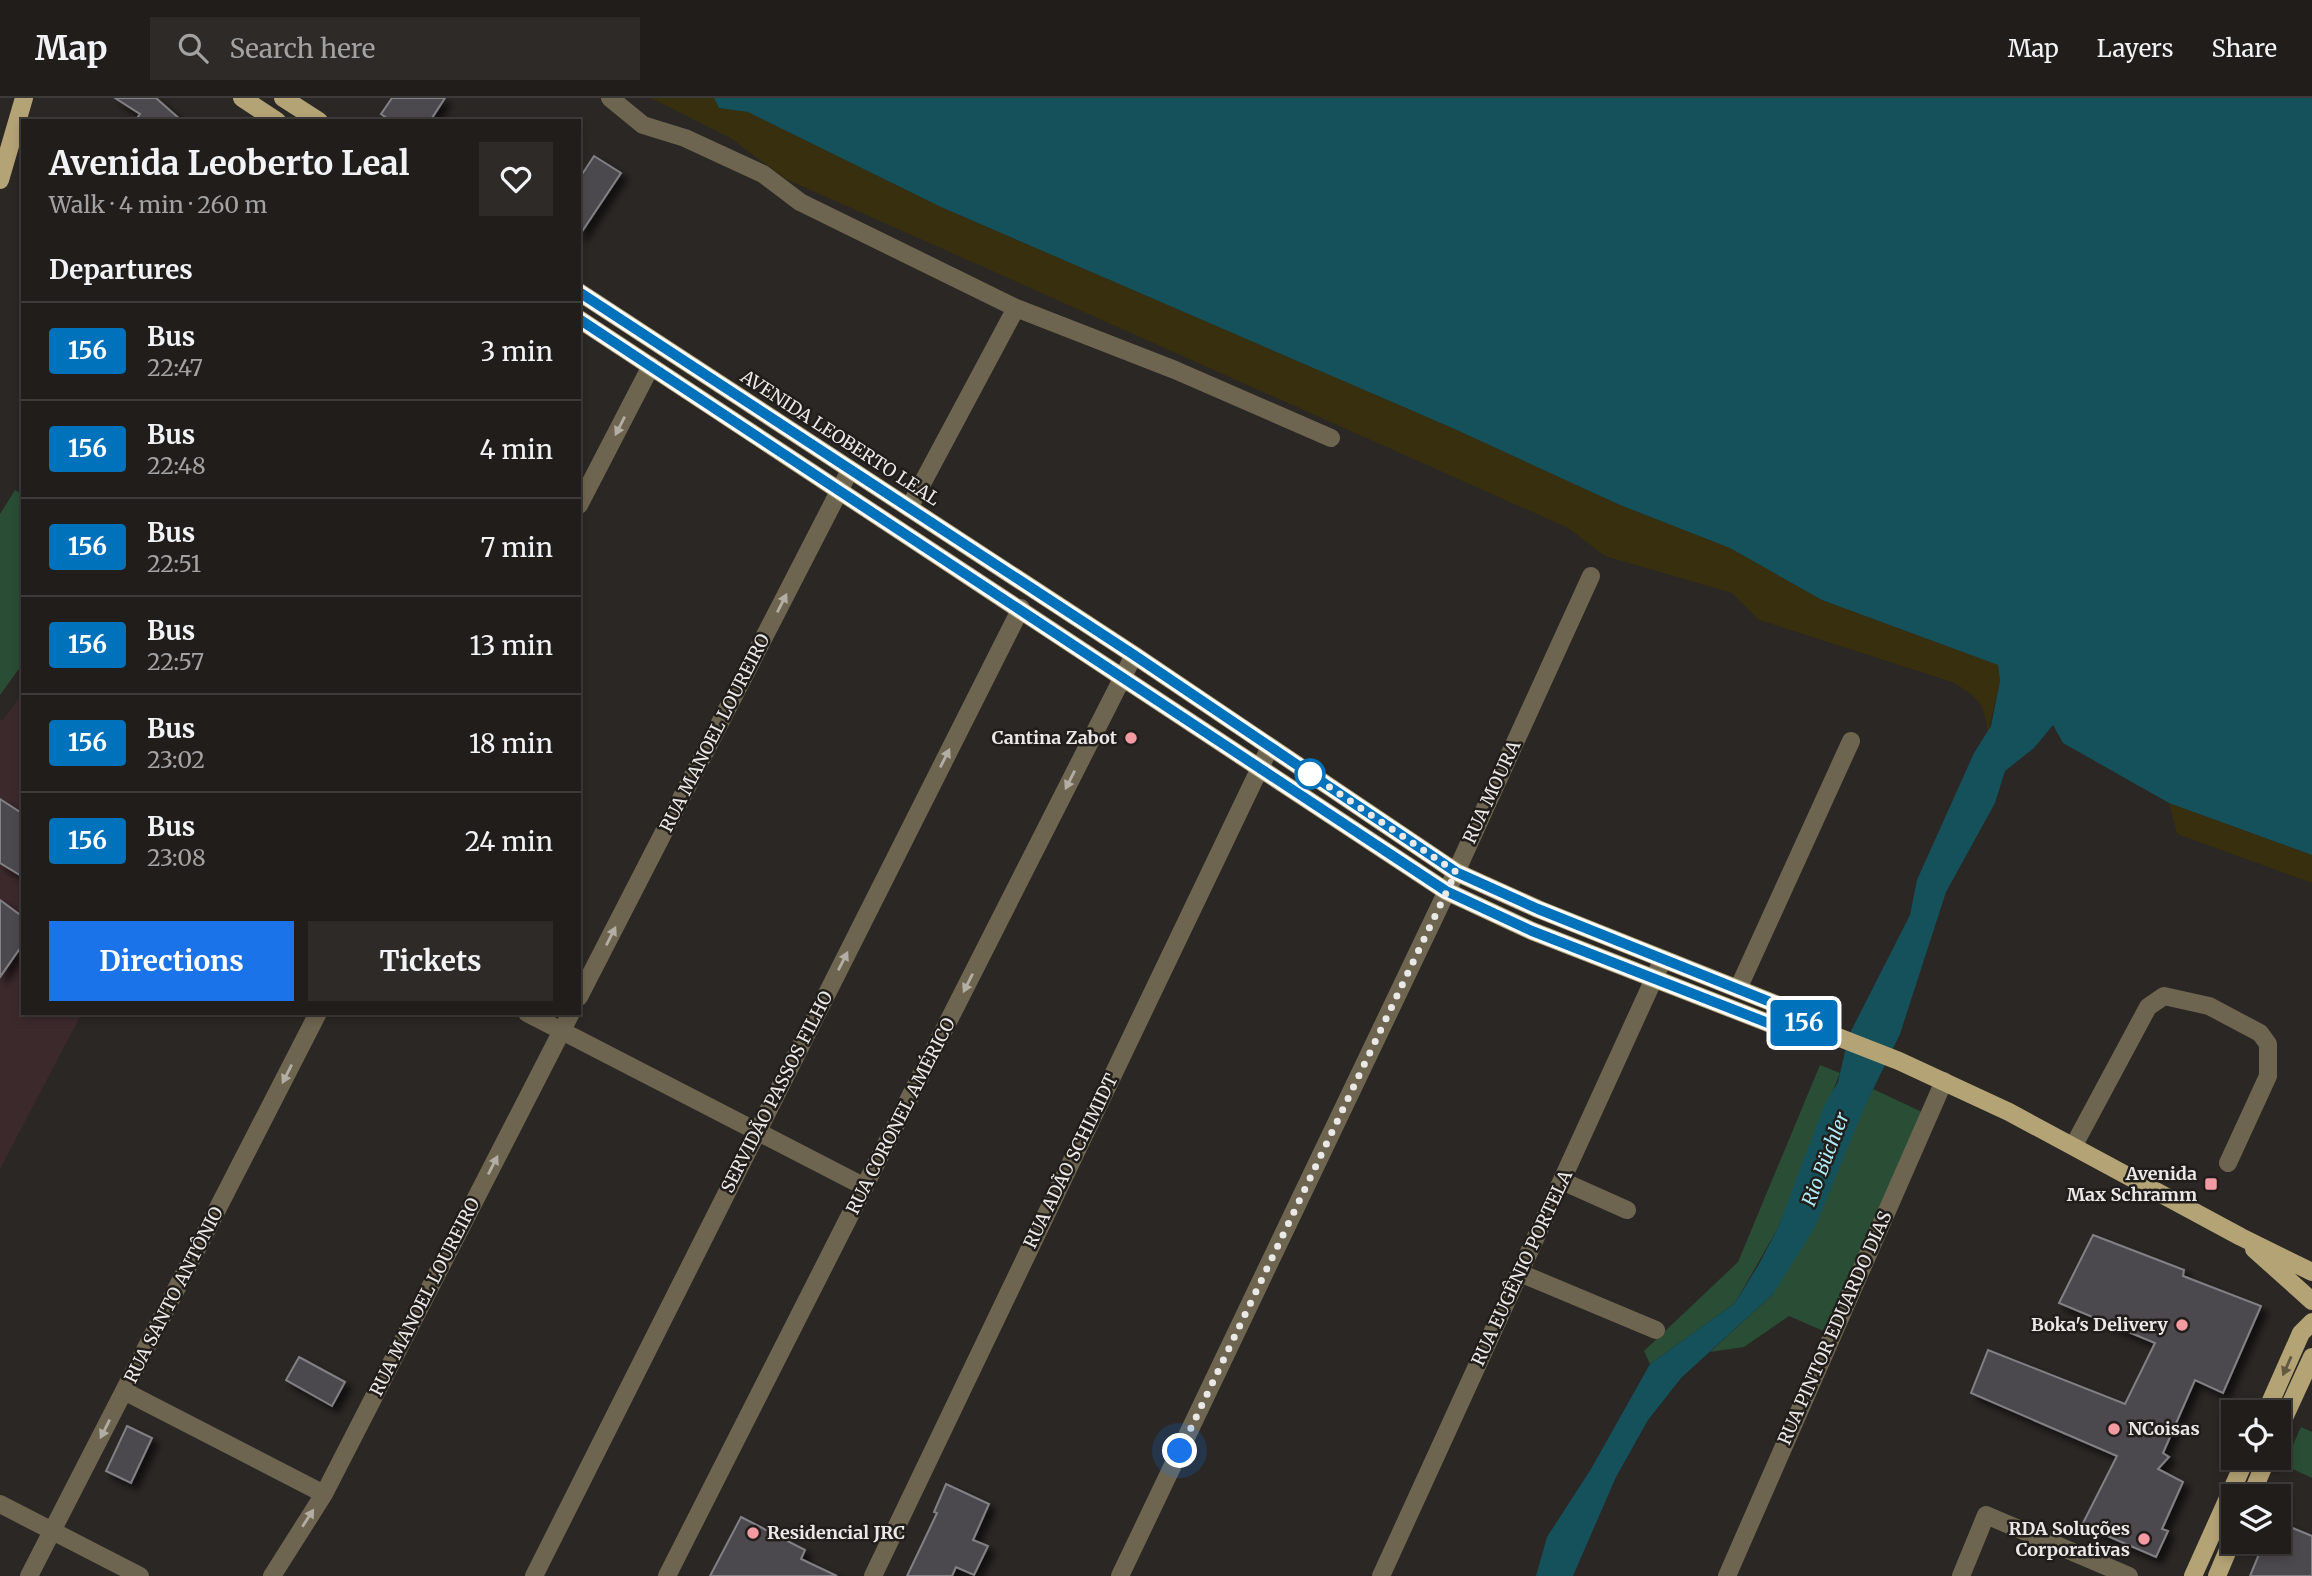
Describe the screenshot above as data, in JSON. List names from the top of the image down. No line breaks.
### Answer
{"streets":{"main road":["AVENIDA LEOBERTO LEAL"],"street":["RUA MANOEL LOUREIRO","RUA MOURA","SERVIDÃO PASSOS FILHO","RUA CORONEL AMÉRICO","RUA ADÃO SCHIMIDT","RUA EUGÊNIO PORTELA","RUA SANTO ANTÔNIO","RUA PINTOR EDUARDO DIAS"]},"crossings":[["AVENIDA LEOBERTO LEAL","RUA MANOEL LOUREIRO"],["AVENIDA LEOBERTO LEAL","RUA MOURA"],["AVENIDA LEOBERTO LEAL","SERVIDÃO PASSOS FILHO"],["AVENIDA LEOBERTO LEAL","RUA CORONEL AMÉRICO"],["AVENIDA LEOBERTO LEAL","RUA ADÃO SCHIMIDT"],["AVENIDA LEOBERTO LEAL","RUA EUGÊNIO PORTELA"],["AVENIDA LEOBERTO LEAL","RUA PINTOR EDUARDO DIAS"]],"one_way":["RUA MANOEL LOUREIRO","SERVIDÃO PASSOS FILHO","RUA CORONEL AMÉRICO","RUA SANTO ANTÔNIO"],"water":["Rio Büchler"],"places":{"other":["Cantina Zabot","Boka's Delivery","NCoisas","Residencial JRC","RDA Soluções Corporativas"],"transit":["Avenida Max Schramm"]},"lines":["bus line 156"],"page":{"header":"Map","search":"Search here","nav":["Map","Layers","Share"],"on_map":"156","heading":[["Avenida Leoberto Leal","Walk · 4 min · 260 m"],"Departures"],"list":[{"mark":"156","name":"Bus","note":"22:47","value":"3 min"},{"mark":"156","name":"Bus","note":"22:48","value":"4 min"},{"mark":"156","name":"Bus","note":"22:51","value":"7 min"},{"mark":"156","name":"Bus","note":"22:57","value":"13 min"},{"mark":"156","name":"Bus","note":"23:02","value":"18 min"},{"mark":"156","name":"Bus","note":"23:08","value":"24 min"}],"buttons":["Directions","Tickets"]}}
